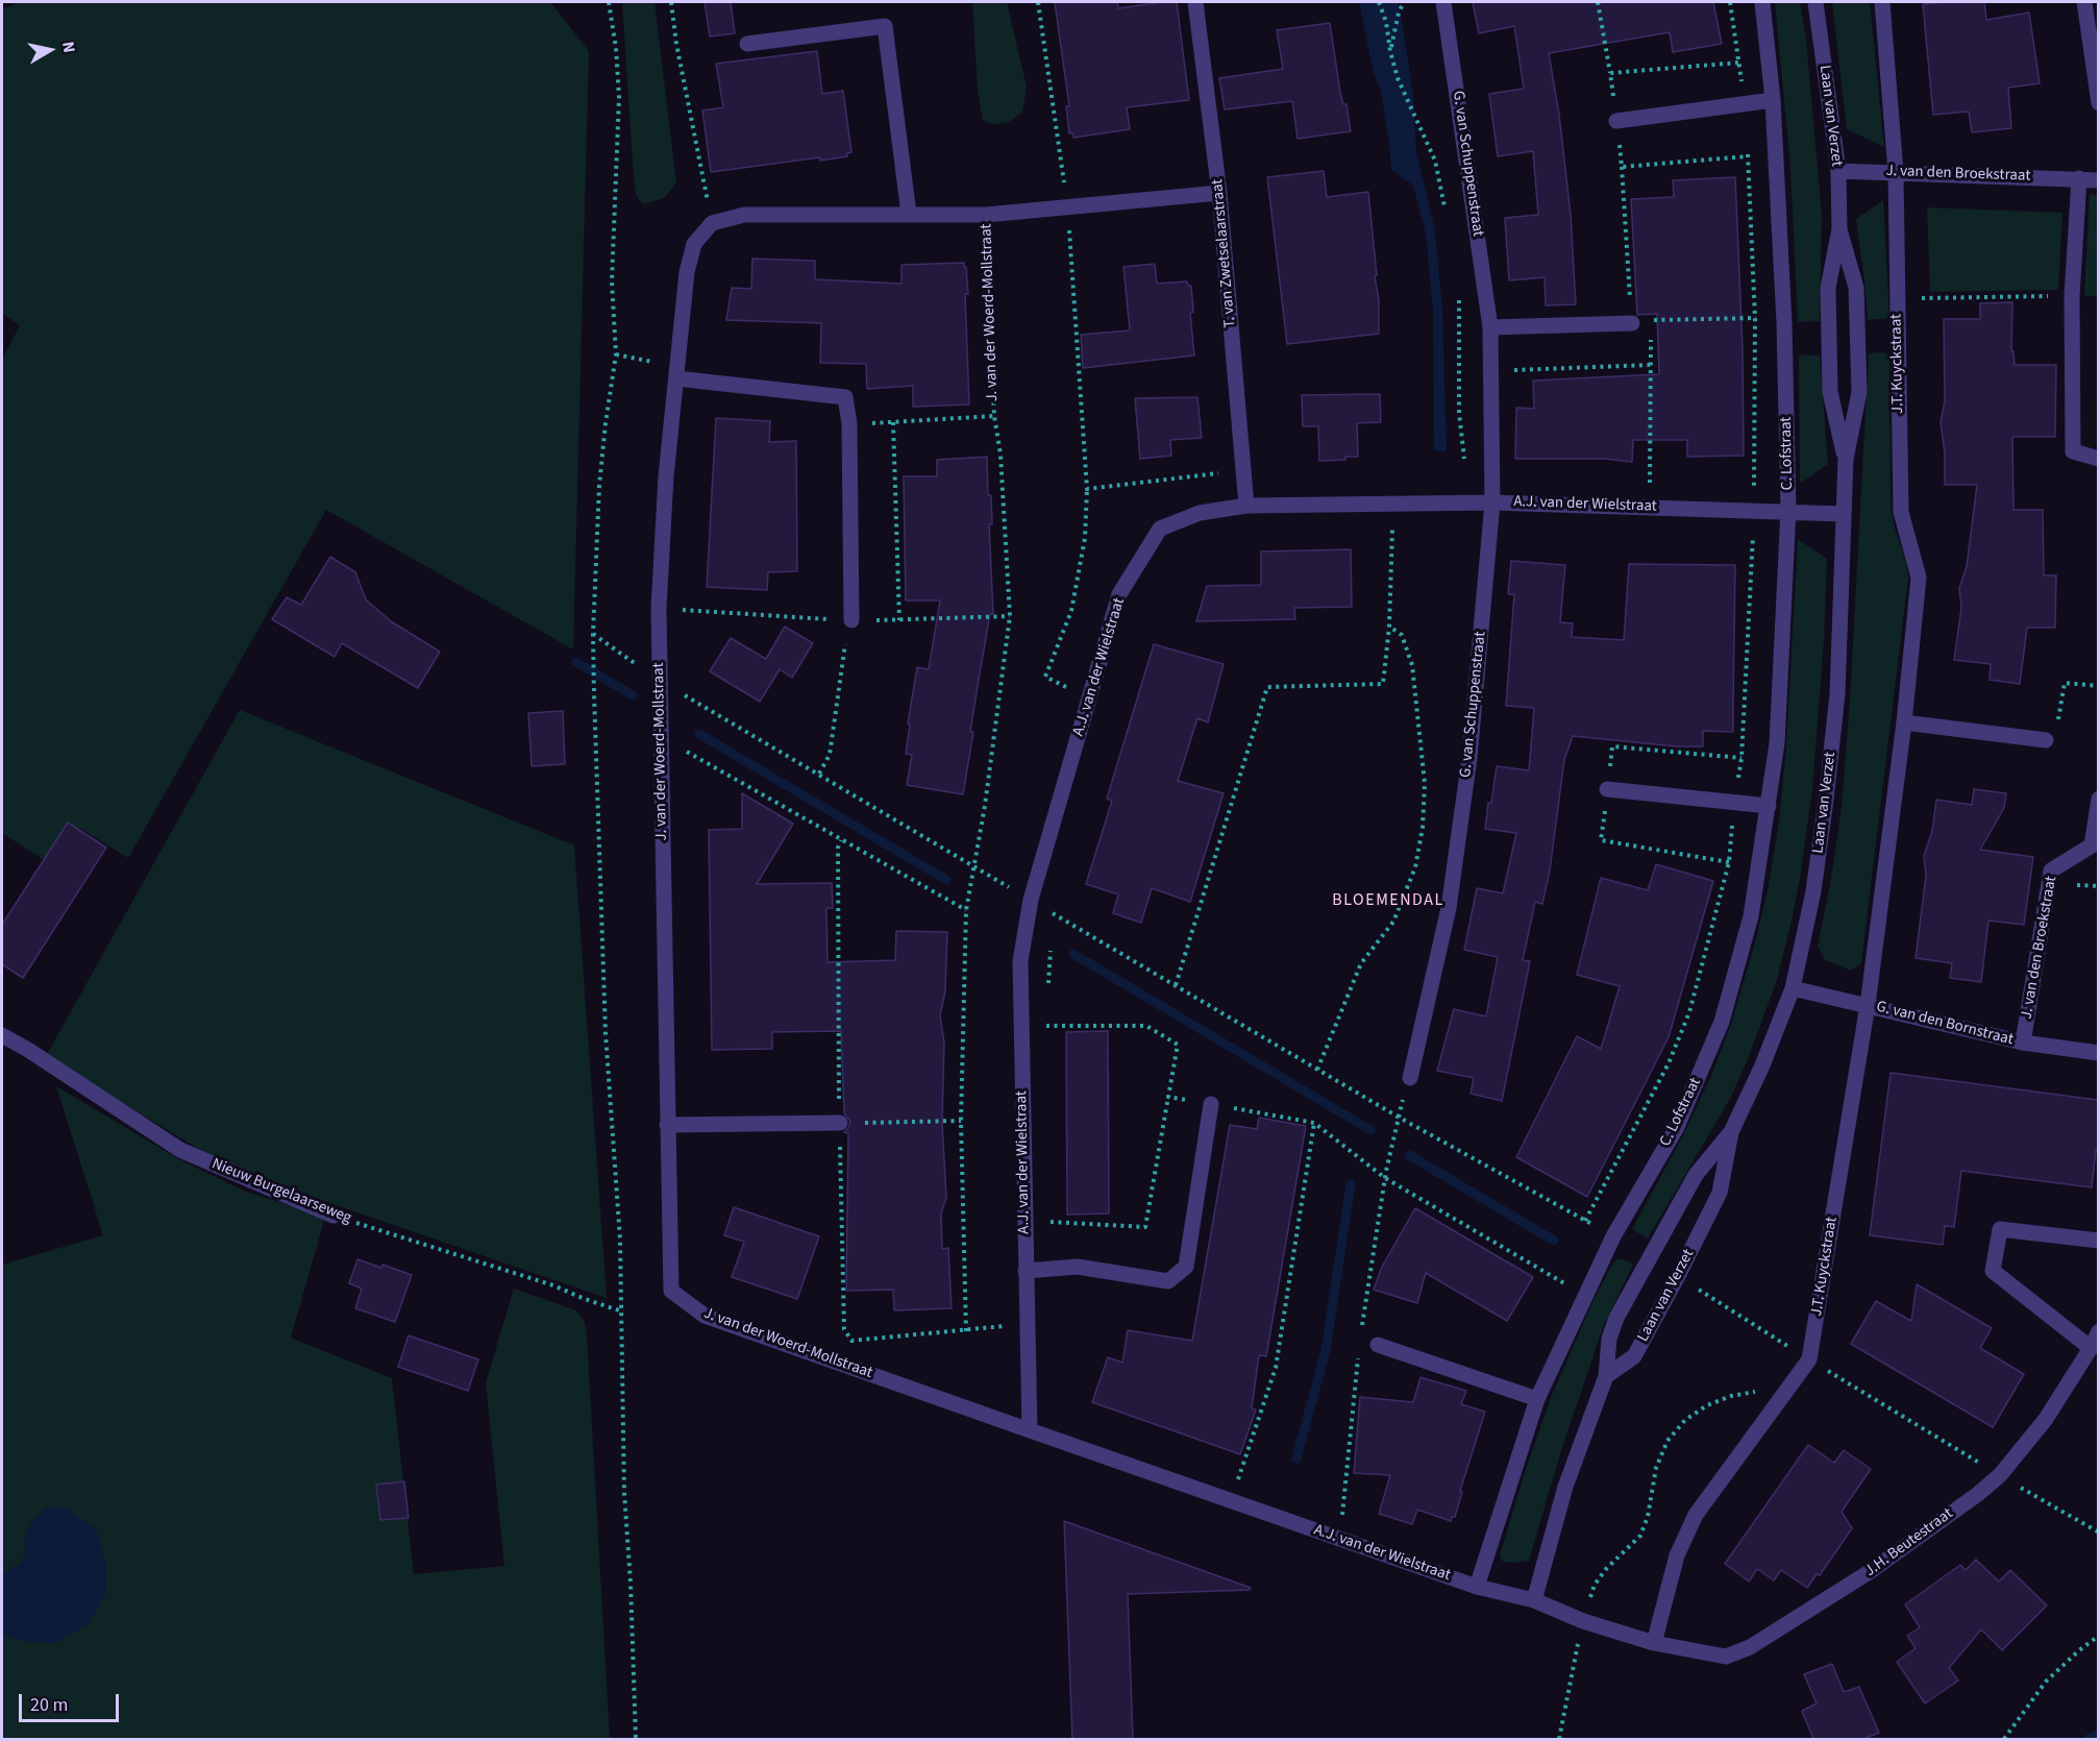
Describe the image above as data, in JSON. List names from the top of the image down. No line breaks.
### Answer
{"streets":{"street":["Laan van Verzet","G. van Schuppenstraat","J. van den Broekstraat","T. van Zwetselaarstraat","J. van der Woerd-Mollstraat","J.T. Kuyckstraat","C. Lofstraat","A.J. van der Wielstraat","G. van den Bornstraat","Nieuw Burgelaarseweg","J.H. Beutestraat"]},"crossings":[["Laan van Verzet","J. van den Broekstraat"],["Laan van Verzet","A.J. van der Wielstraat"],["Laan van Verzet","G. van den Bornstraat"],["G. van Schuppenstraat","A.J. van der Wielstraat"],["J. van den Broekstraat","J.T. Kuyckstraat"],["J. van den Broekstraat","G. van den Bornstraat"],["T. van Zwetselaarstraat","J. van der Woerd-Mollstraat"],["T. van Zwetselaarstraat","A.J. van der Wielstraat"],["J. van der Woerd-Mollstraat","A.J. van der Wielstraat"],["J.T. Kuyckstraat","G. van den Bornstraat"],["J.T. Kuyckstraat","J.H. Beutestraat"],["C. Lofstraat","A.J. van der Wielstraat"]],"districts":["BLOEMENDAL"],"scale_bar":"20 m","north":"right"}
